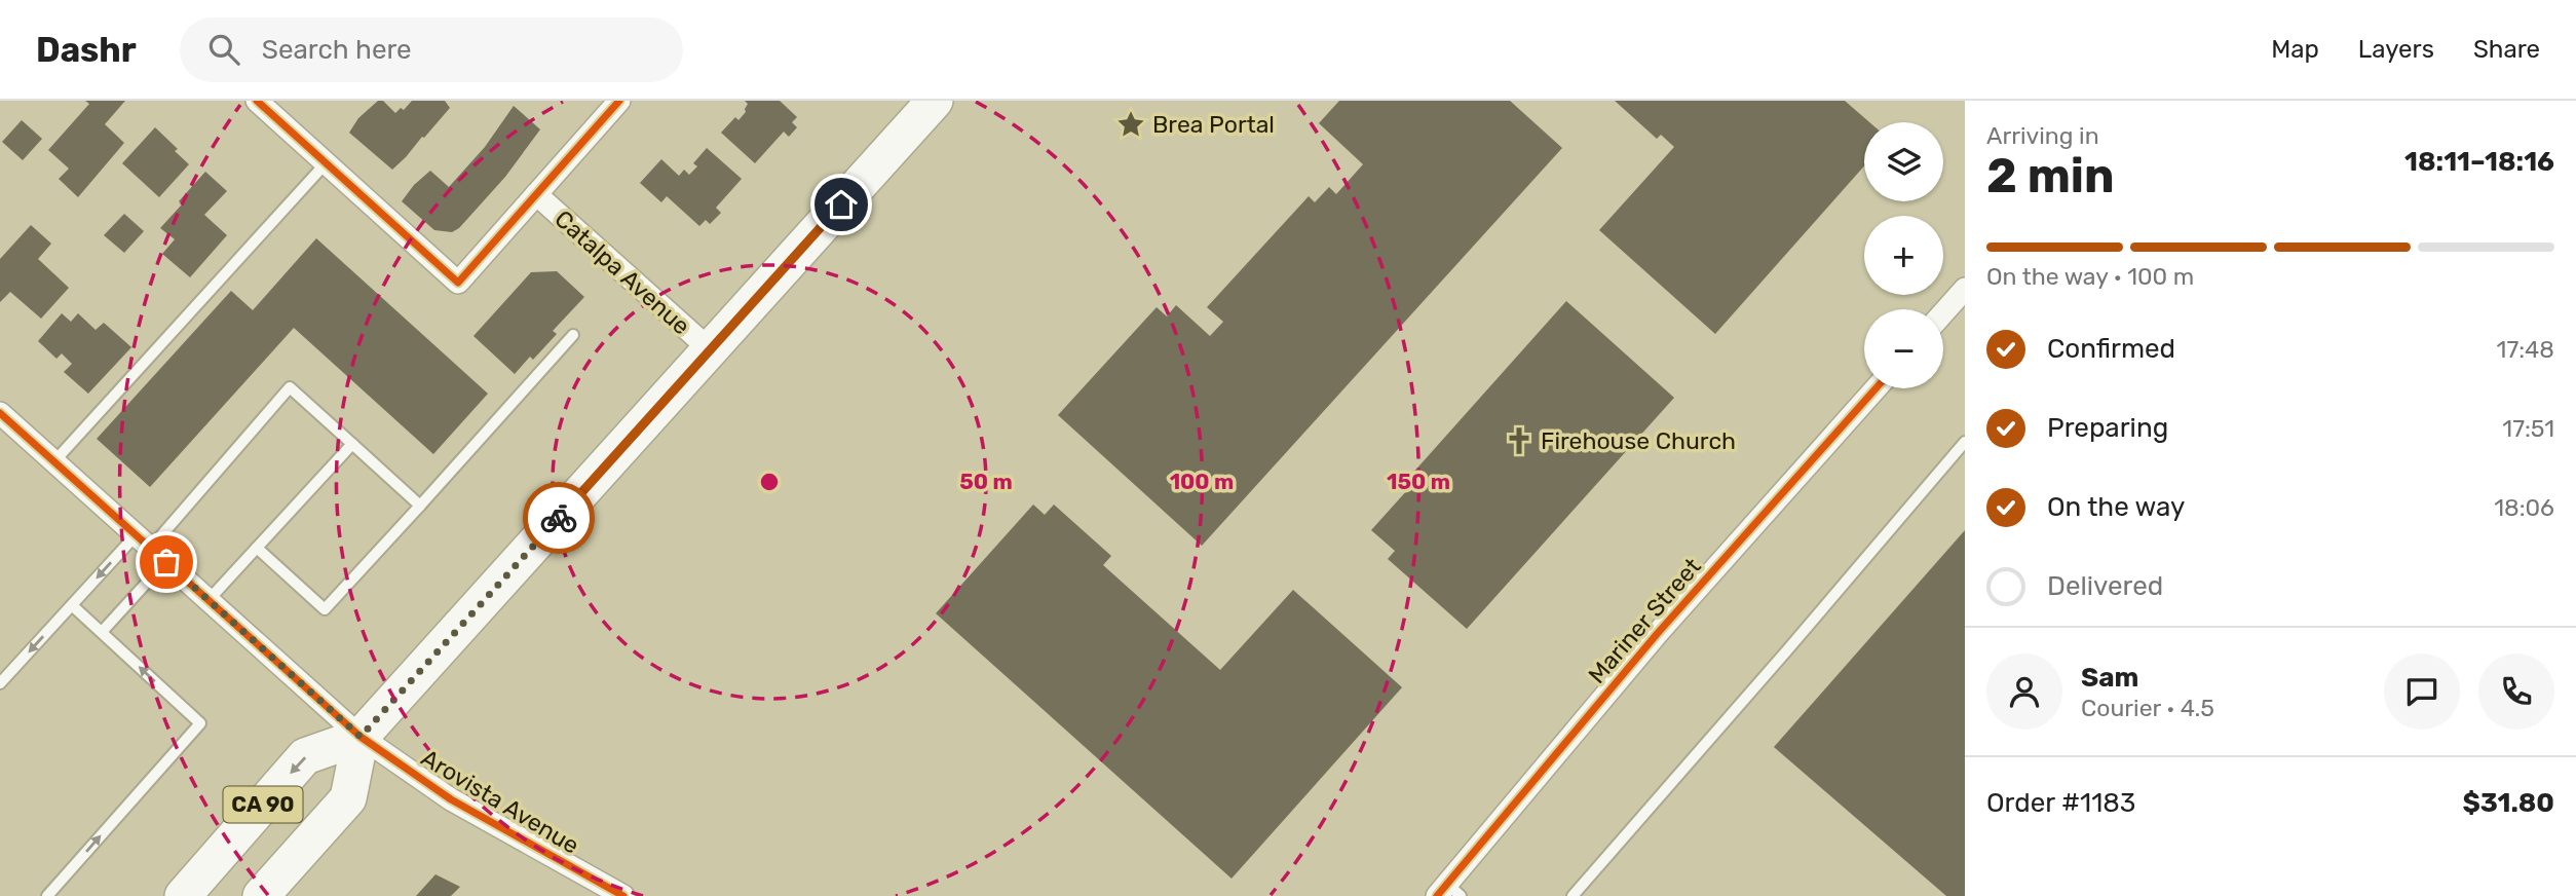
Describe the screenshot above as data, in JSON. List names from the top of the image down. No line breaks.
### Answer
{"streets":{"main road":["CA 90"],"street":["Catalpa Avenue","Mariner Street","Arovista Avenue"]},"crossings":[["Catalpa Avenue","CA 90"],["Arovista Avenue","CA 90"]],"places":{"place":["Brea Portal"],"church":["Firehouse Church"]},"page":{"header":"Dashr","search":"Search here","nav":["Map","Layers","Share"],"heading":["2 min","Arriving in","18:11–18:16"],"panel":["Sam","Courier · 4.5","Order #1183","$31.80"],"map_buttons":["+","−"],"bar":"On the way · 100 m","list":[["Confirmed","17:48"],["Preparing","17:51"],["On the way","18:06"],"Delivered"]},"rings":["50 m","100 m","150 m"]}
